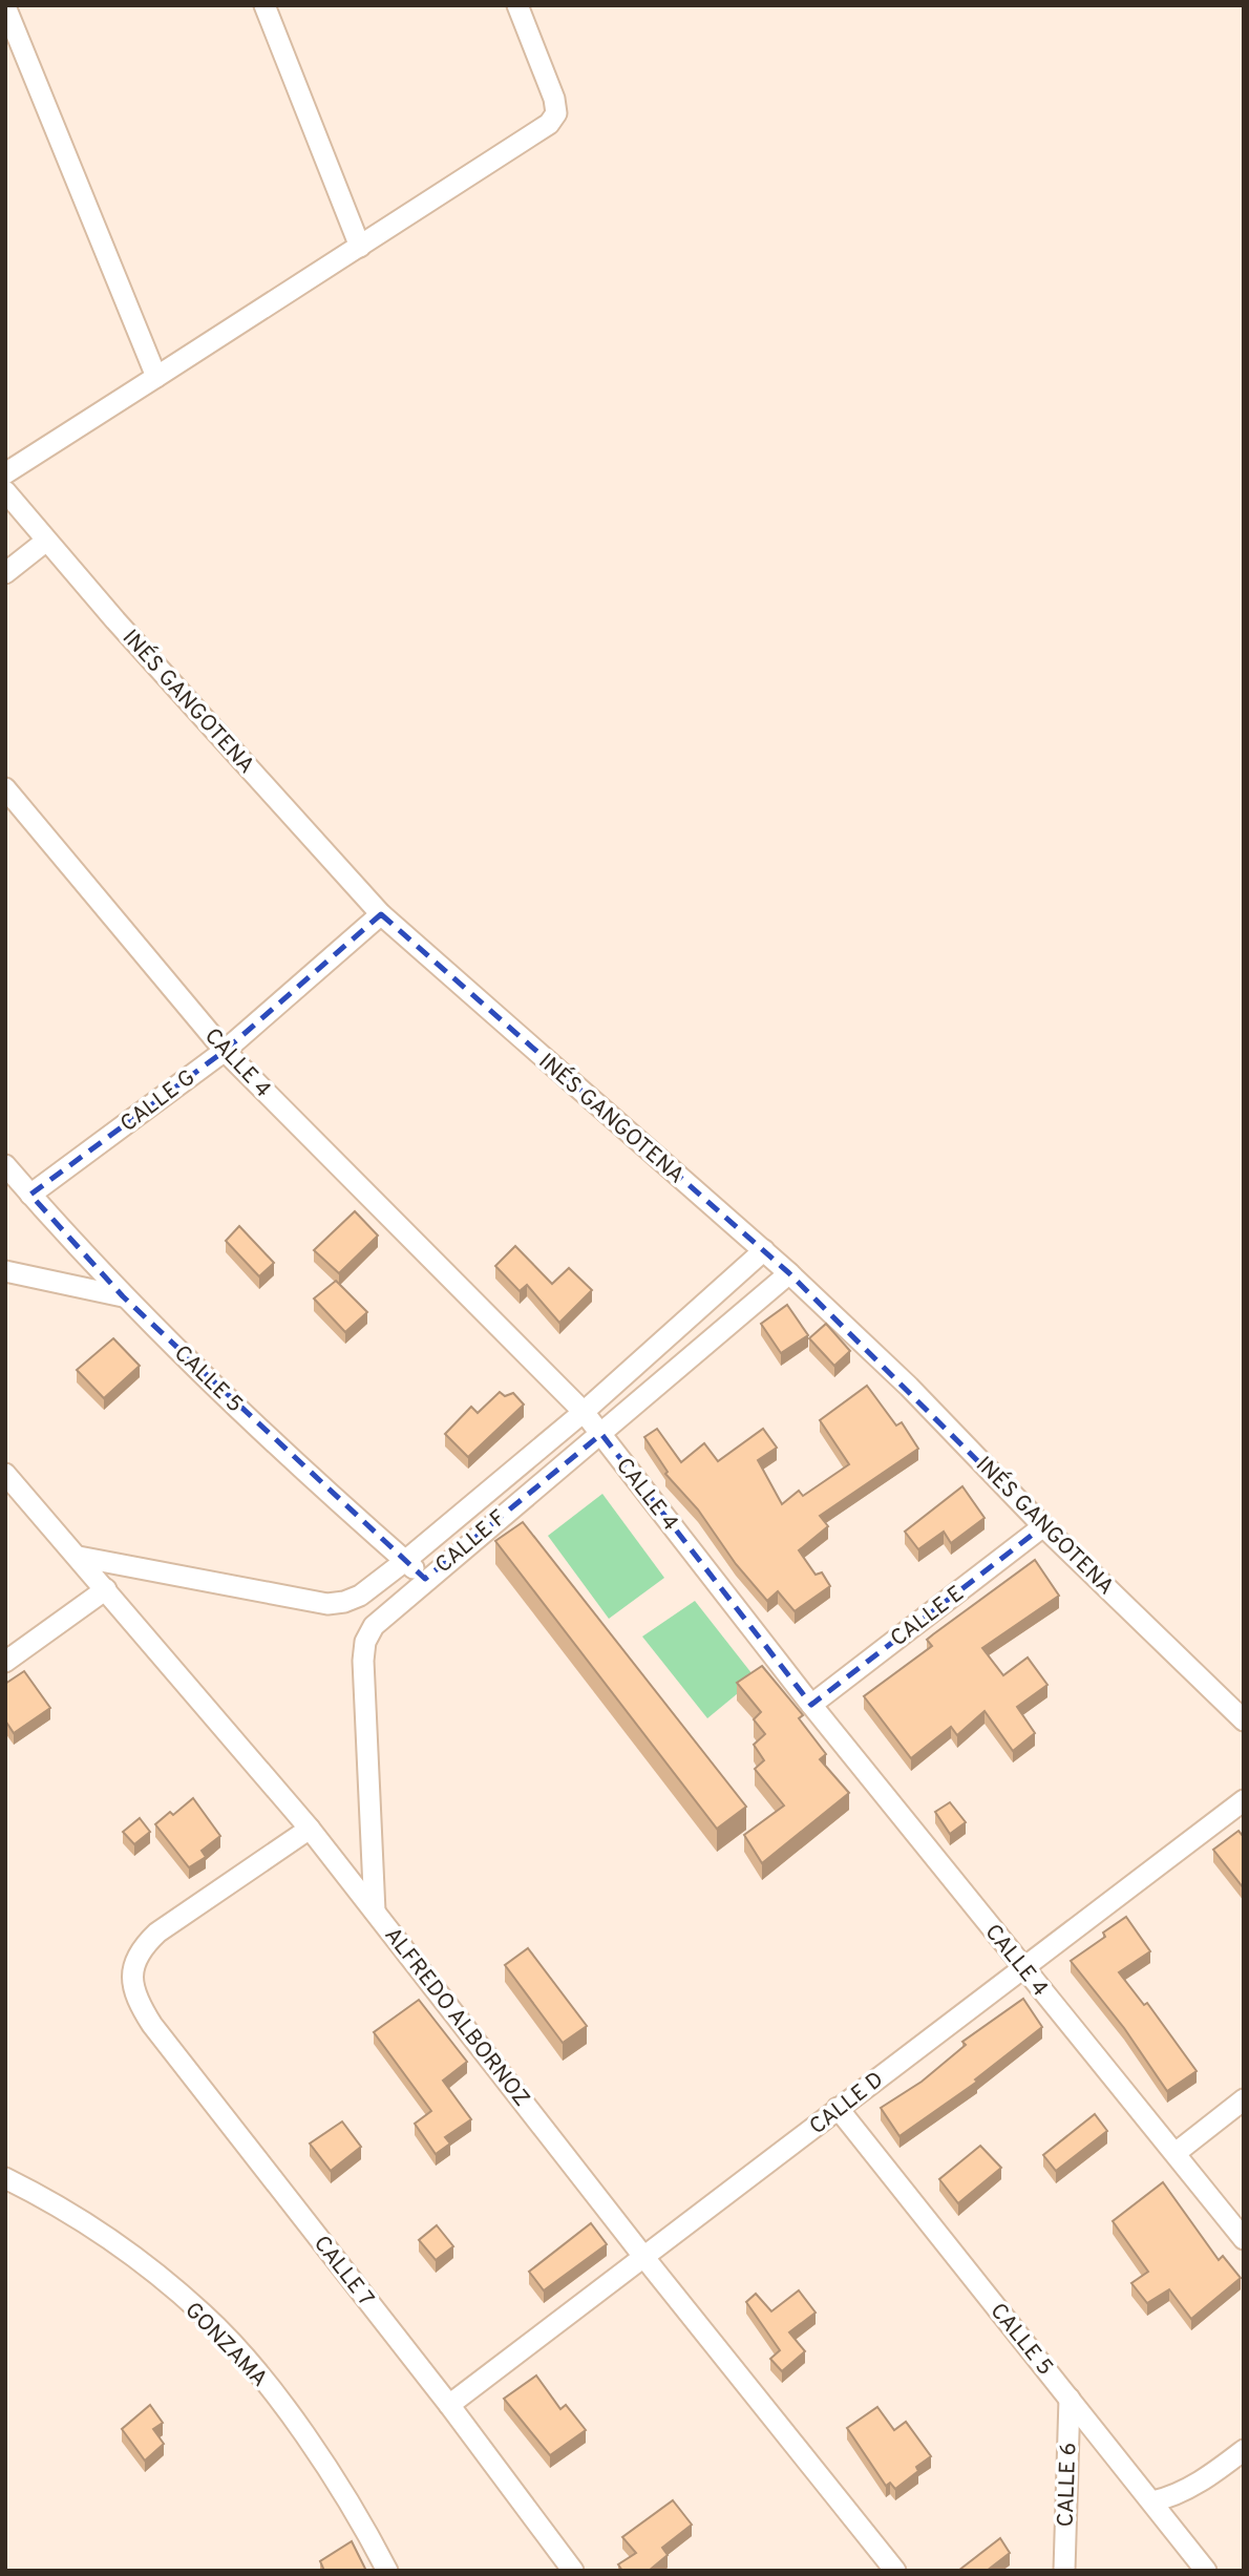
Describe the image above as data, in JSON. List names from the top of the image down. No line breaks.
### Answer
{"streets":{"street":["INÉS GANGOTENA","CALLE 4","CALLE G","CALLE 5","CALLE F","CALLE E","ALFREDO ALBORNOZ","CALLE D","CALLE 7","GONZAMA","CALLE 6"]},"crossings":[["INÉS GANGOTENA","CALLE G"],["INÉS GANGOTENA","CALLE F"],["INÉS GANGOTENA","CALLE E"],["CALLE 4","CALLE G"],["CALLE 4","CALLE F"],["CALLE 4","CALLE E"],["CALLE 4","CALLE D"],["CALLE G","CALLE 5"],["CALLE 5","CALLE F"],["CALLE 5","CALLE D"],["CALLE 5","CALLE 6"],["CALLE F","ALFREDO ALBORNOZ"],["ALFREDO ALBORNOZ","CALLE D"],["ALFREDO ALBORNOZ","CALLE 7"],["CALLE D","CALLE 7"]]}
